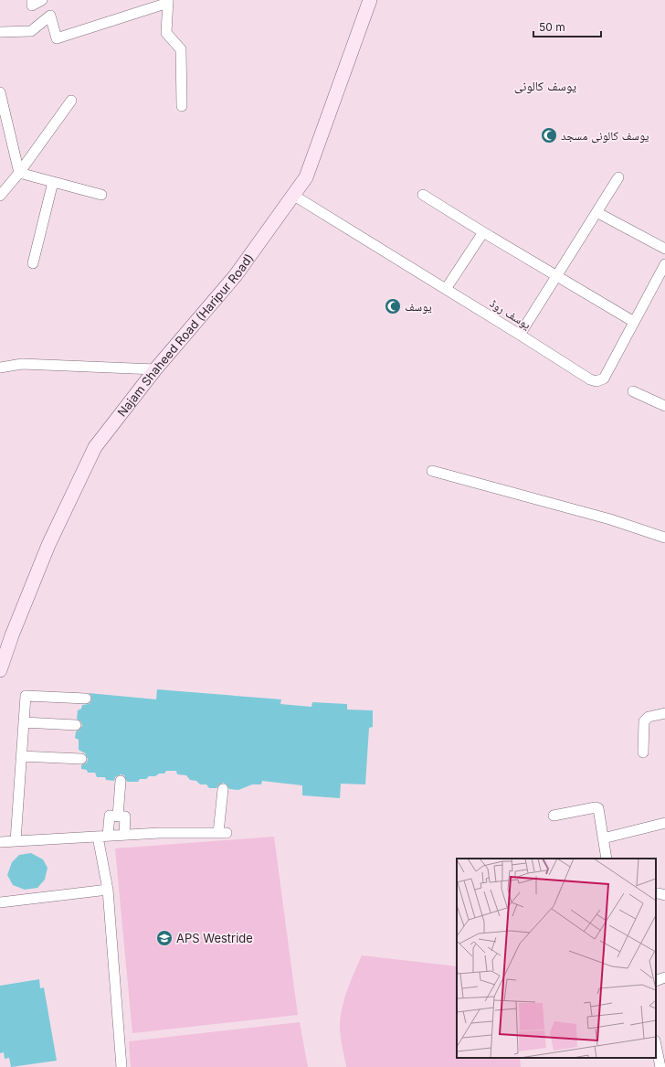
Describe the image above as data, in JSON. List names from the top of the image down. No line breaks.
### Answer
{"streets":{"main road":["Najam Shaheed Road (Haripur Road)"],"street":["یوسف روڈ"]},"crossings":[["یوسف روڈ","Najam Shaheed Road (Haripur Road)"]],"districts":["یوسف کالونی"],"places":{"mosque":["یوسف کالونی مسجد","یوسف"],"school or university":["APS Westride"]},"scale_bar":"50 m"}
